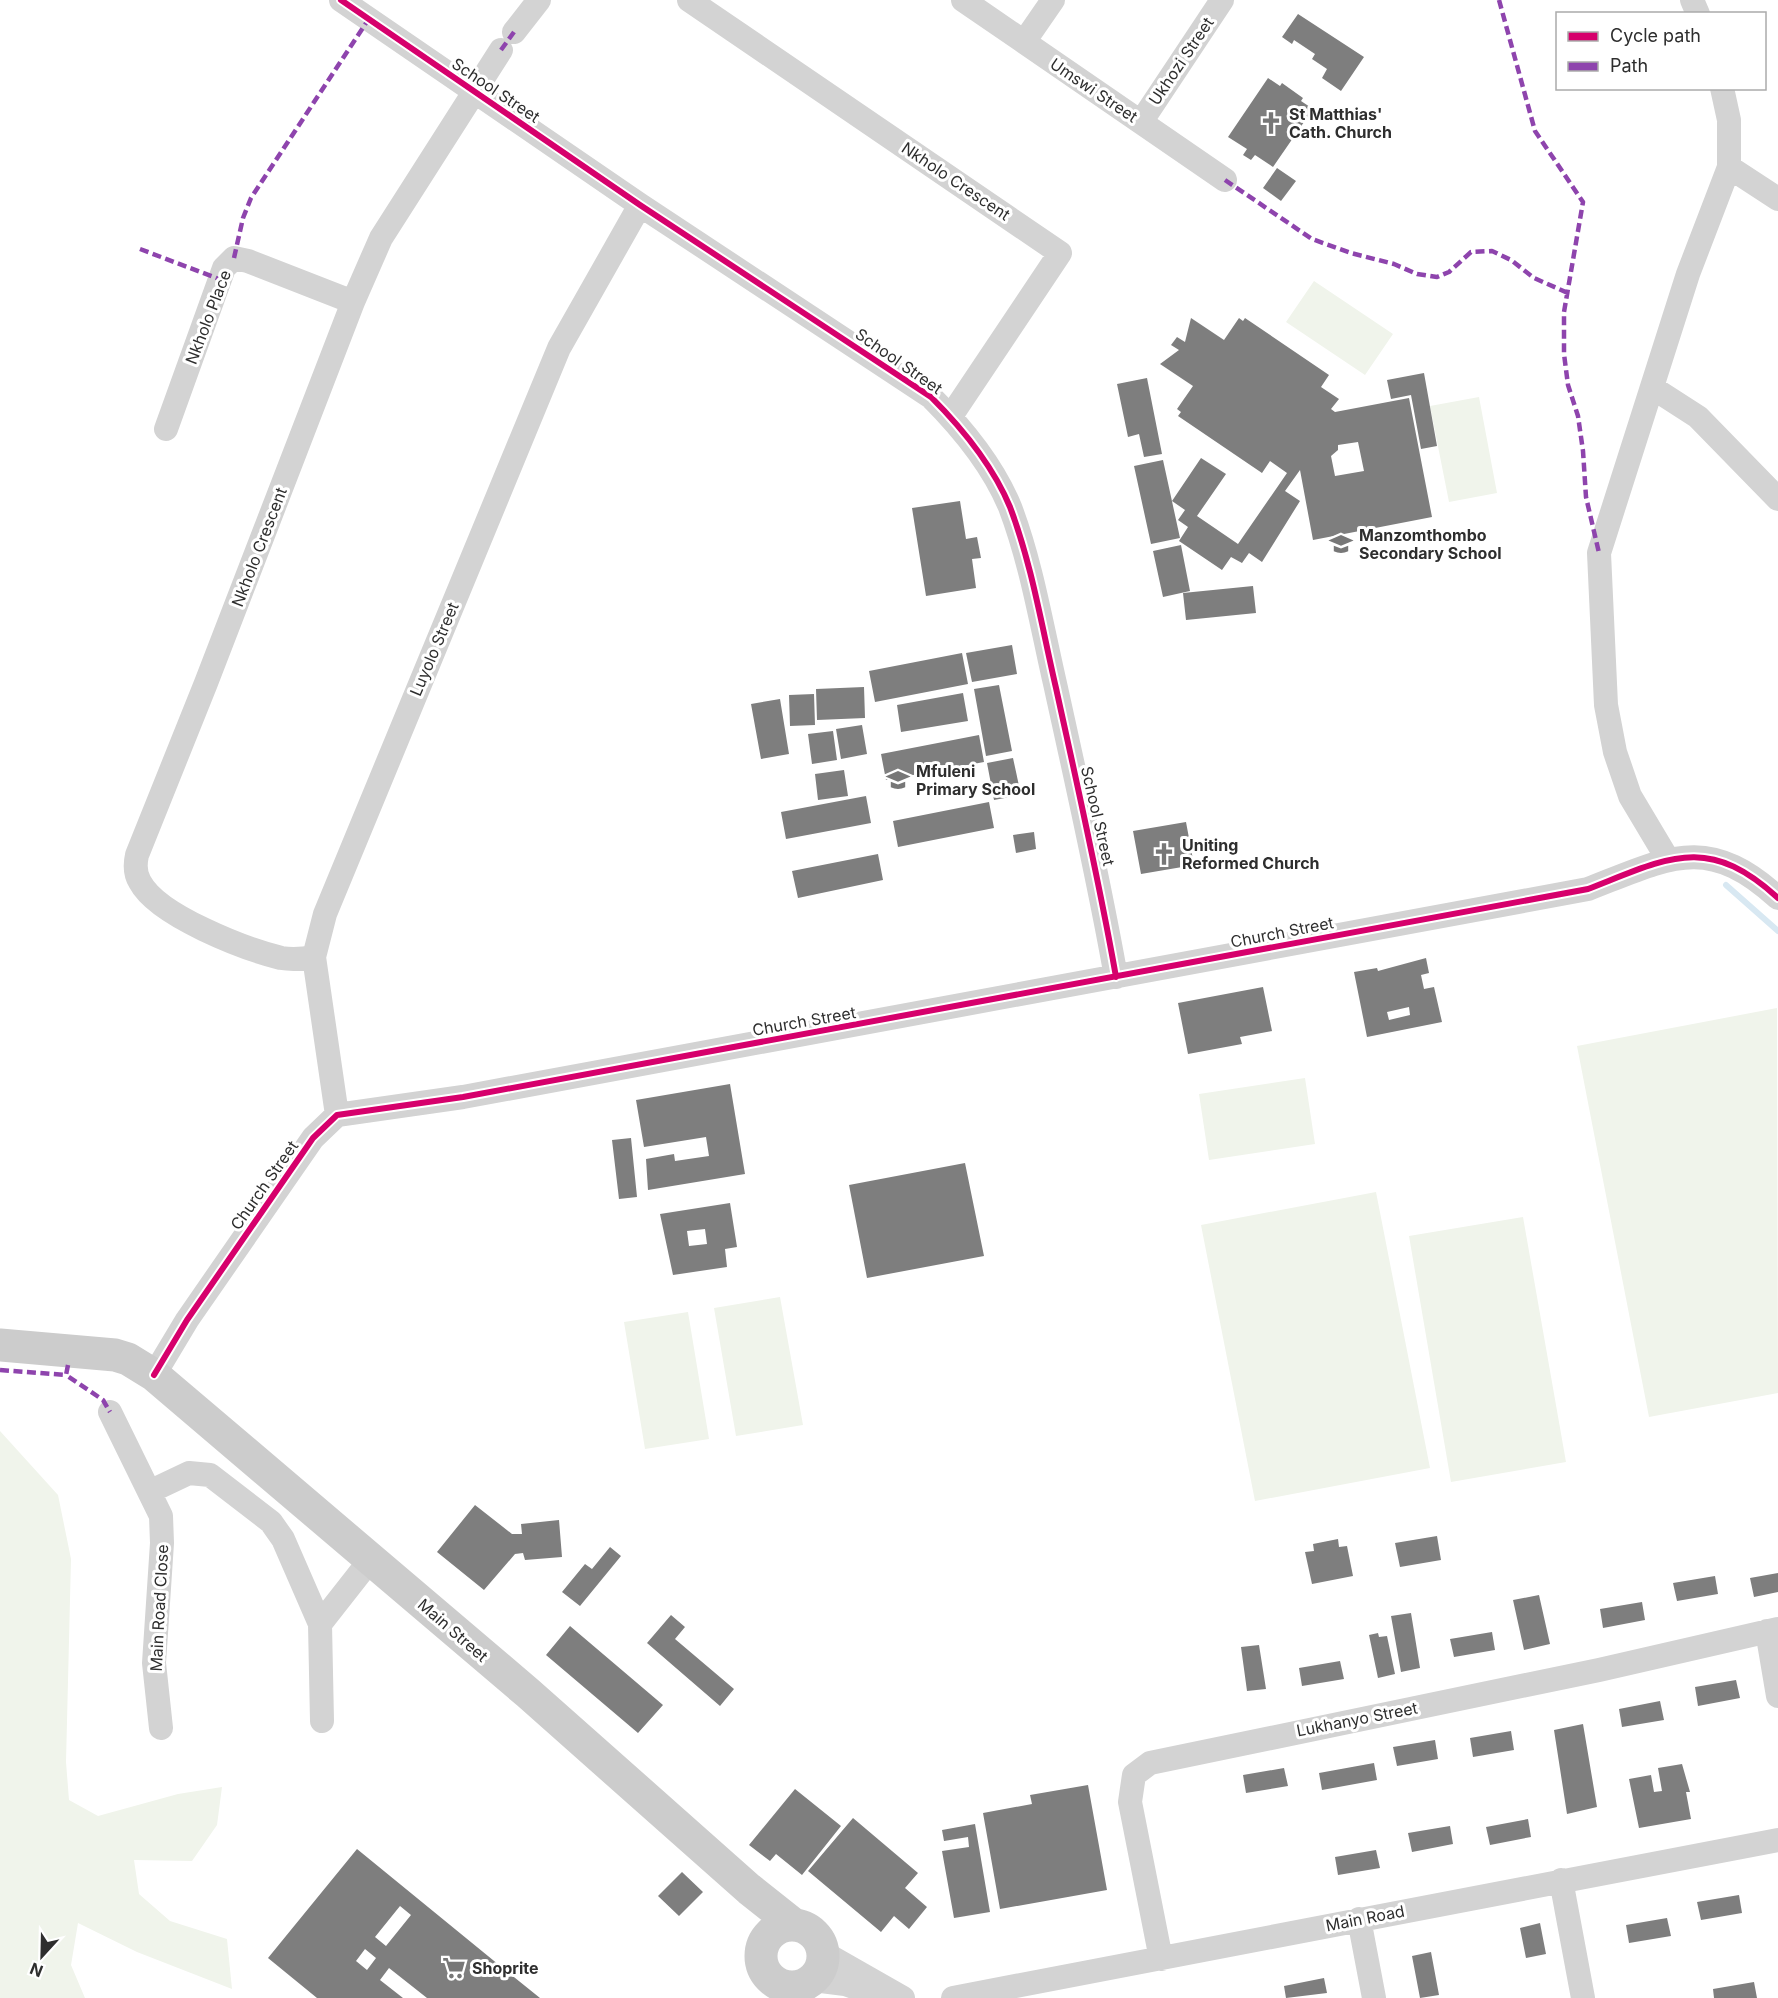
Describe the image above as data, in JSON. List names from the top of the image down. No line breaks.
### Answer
{"streets":{"street":["Ukhozi Street","School Street","Umswi Street","Nkholo Crescent","Nkholo Place","Luyolo Street","Church Street","Main Road Close","Main Street","Lukhanyo Street","Main Road"]},"crossings":[["Ukhozi Street","Umswi Street"],["School Street","Nkholo Crescent"],["School Street","Luyolo Street"],["School Street","Church Street"],["Nkholo Crescent","Nkholo Place"],["Nkholo Crescent","Luyolo Street"],["Luyolo Street","Church Street"],["Church Street","Main Street"],["Lukhanyo Street","Main Road"]],"places":{"church":["St Matthias' Cath. Church","Uniting Reformed Church"],"school or university":["Manzomthombo Secondary School","Mfuleni Primary School"],"supermarket":["Shoprite"]},"legend":["Cycle path","Path"],"north":"bottom"}
